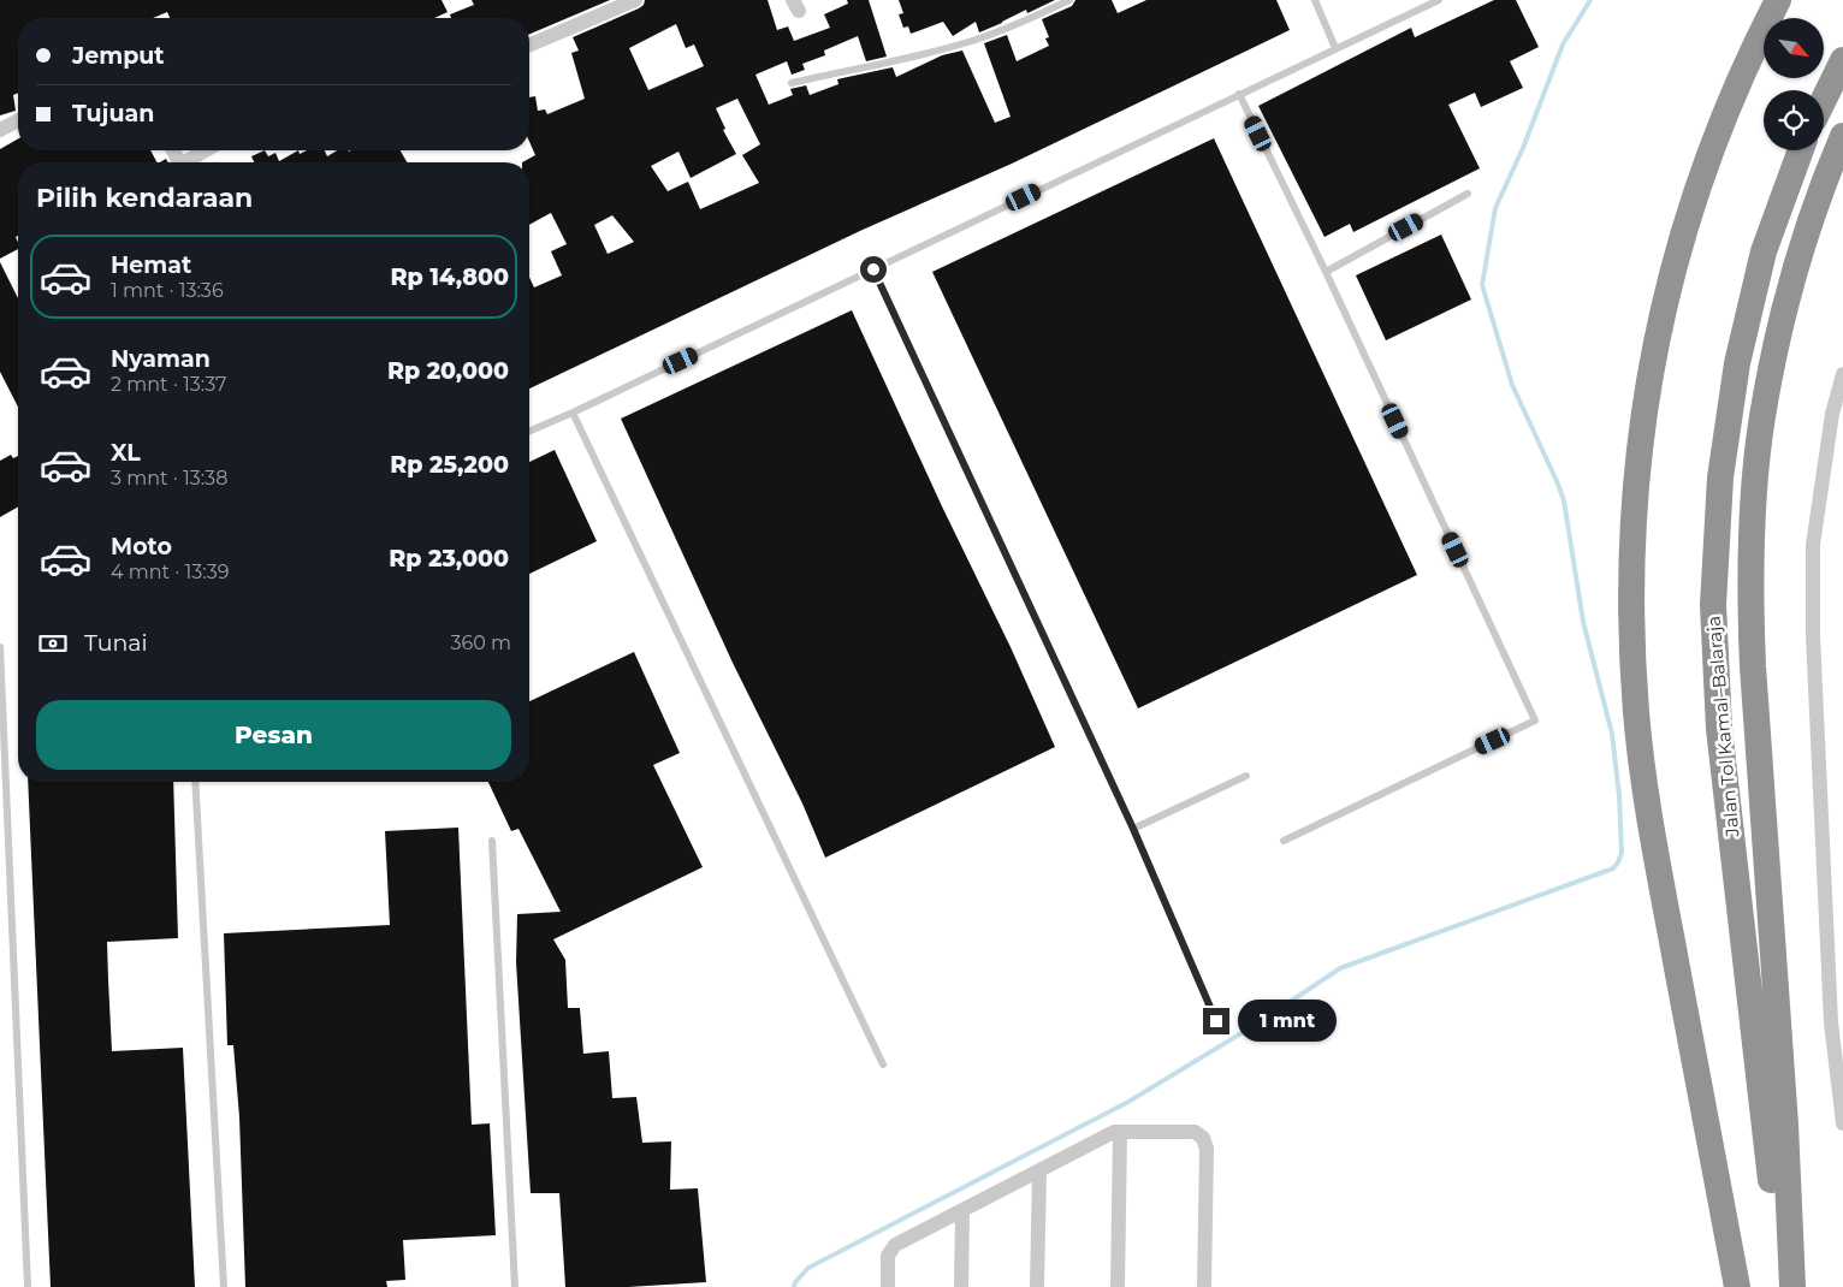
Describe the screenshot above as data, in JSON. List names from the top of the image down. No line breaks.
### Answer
{"streets":{"highway":["Jalan Tol Kamal–Balaraja"]},"north":"bottom right","page":{"banner":["Jemput","Tujuan"],"heading":"Pilih kendaraan","list":[{"name":"Hemat","note":"1 mnt · 13:36","value":"Rp 14,800"},{"name":"Nyaman","note":"2 mnt · 13:37","value":"Rp 20,000"},{"name":"XL","note":"3 mnt · 13:38","value":"Rp 25,200"},{"name":"Moto","note":"4 mnt · 13:39","value":"Rp 23,000"}],"pay":["Tunai","360 m"],"buttons":"Pesan","bubble":"1 mnt"}}
